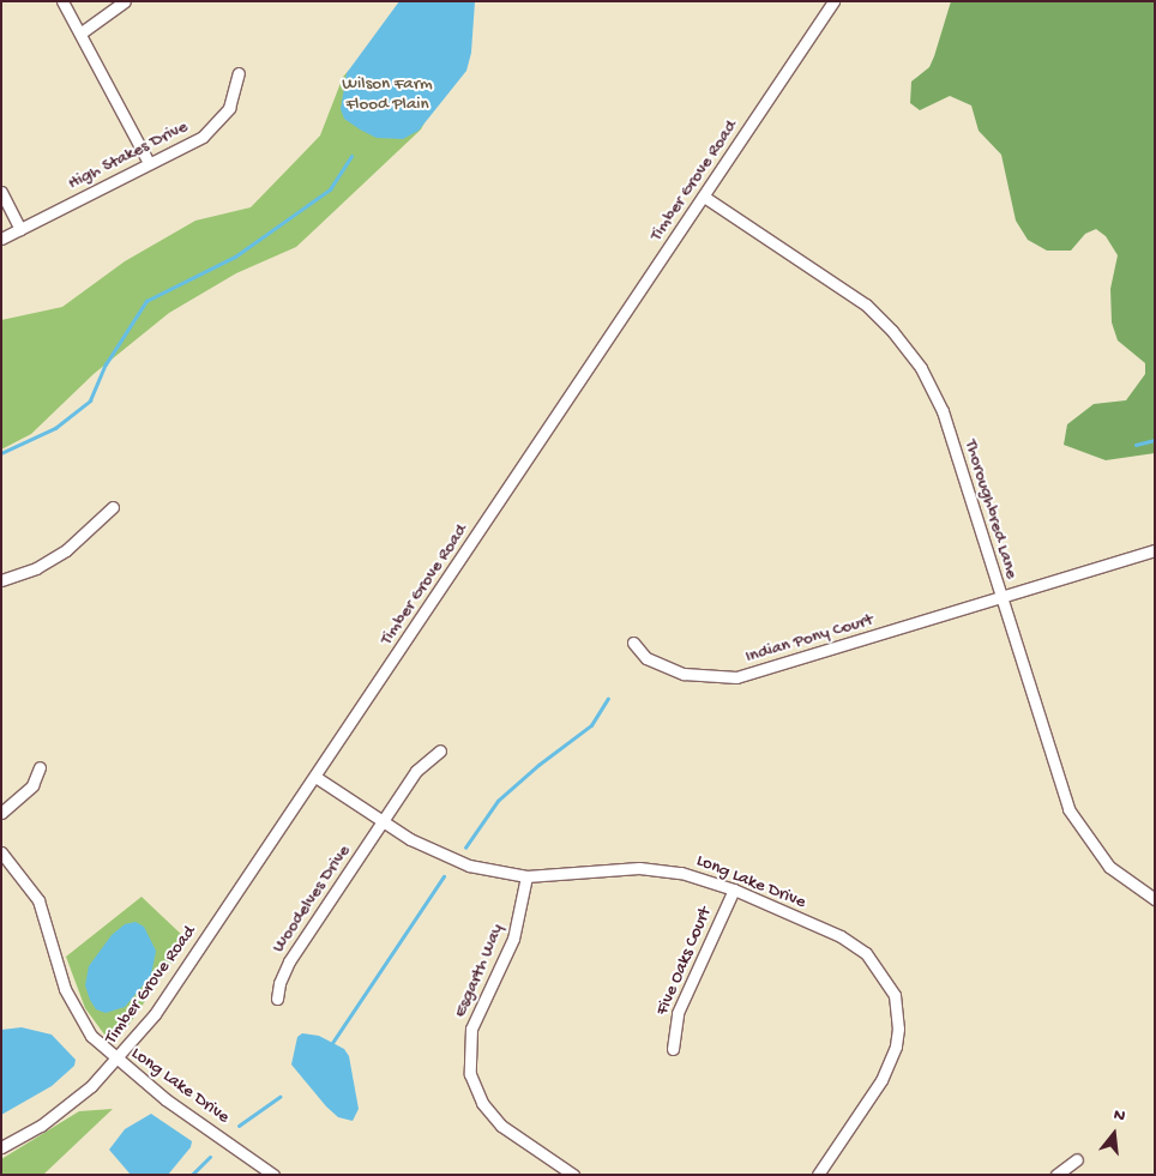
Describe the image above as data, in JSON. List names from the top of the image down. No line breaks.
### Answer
{"streets":{"street":["High Stakes Drive","Timber Grove Road","Thoroughbred Lane","Indian Pony Court","Long Lake Drive","Woodelves Drive","Five Oaks Court","Esgarth Way"]},"crossings":[["Timber Grove Road","Thoroughbred Lane"],["Timber Grove Road","Long Lake Drive"],["Thoroughbred Lane","Indian Pony Court"],["Long Lake Drive","Woodelves Drive"],["Long Lake Drive","Five Oaks Court"],["Long Lake Drive","Esgarth Way"]],"parks":["Wilson Farm Flood Plain"],"north":"top"}
